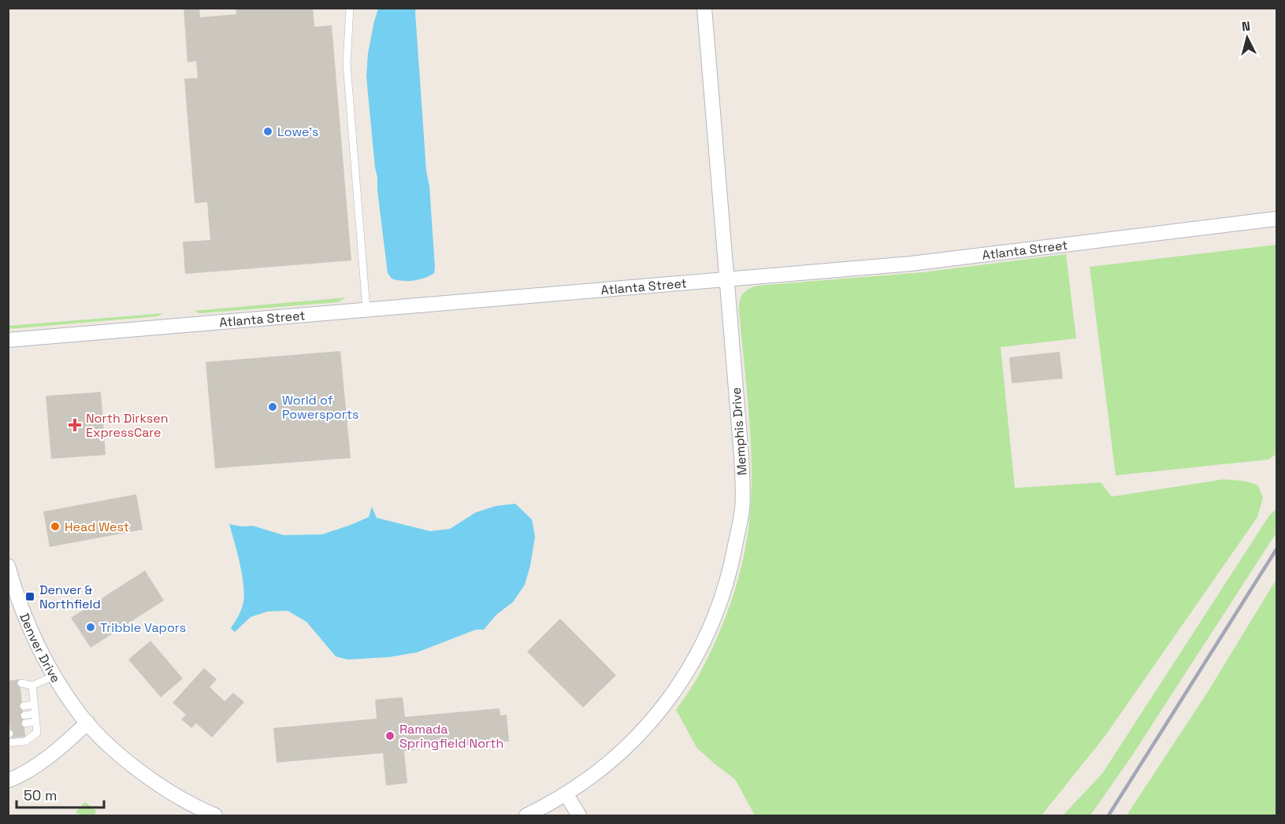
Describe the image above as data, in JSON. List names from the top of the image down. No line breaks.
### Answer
{"streets":{"street":["Atlanta Street","Memphis Drive","Denver Drive"]},"crossings":[["Atlanta Street","Memphis Drive"]],"places":{"other":["Lowe's","World of Powersports","Head West","Tribble Vapors","Ramada Springfield North"],"health":["North Dirksen ExpressCare"],"transit":["Denver & Northfield"]},"scale_bar":"50 m","north":"top"}
